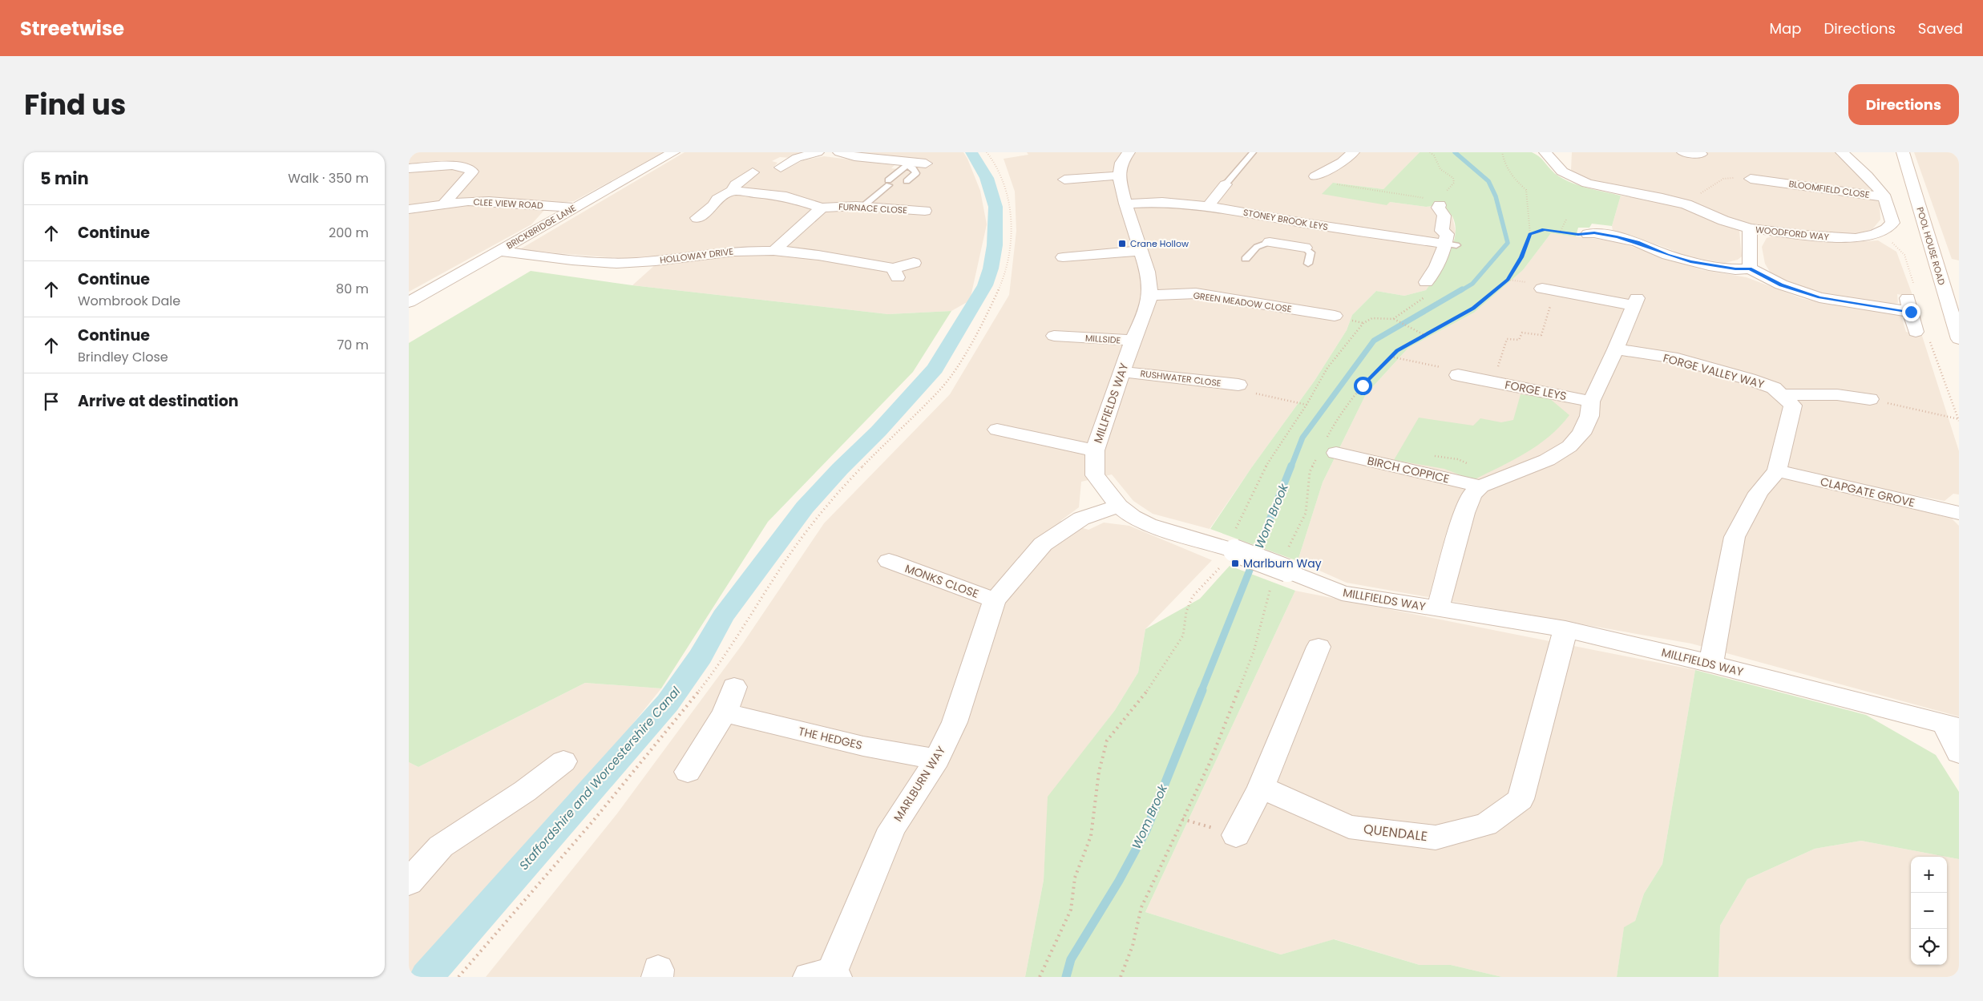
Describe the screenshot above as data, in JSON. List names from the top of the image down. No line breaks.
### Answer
{"streets":{"street":["BLOOMFIELD CLOSE","CLEE VIEW ROAD","FURNACE CLOSE","STONEY BROOK LEYS","BRICKBRIDGE LANE","WOODFORD WAY","POOL HOUSE ROAD","HOLLOWAY DRIVE","GREEN MEADOW CLOSE","MILLSIDE","FORGE VALLEY WAY","RUSHWATER CLOSE","FORGE LEYS","MILLFIELDS WAY","BIRCH COPPICE","CLAPGATE GROVE","MONKS CLOSE","THE HEDGES","MARLBURN WAY","QUENDALE"]},"crossings":[["BLOOMFIELD CLOSE","WOODFORD WAY"],["CLEE VIEW ROAD","BRICKBRIDGE LANE"],["STONEY BROOK LEYS","MILLFIELDS WAY"],["BRICKBRIDGE LANE","HOLLOWAY DRIVE"],["GREEN MEADOW CLOSE","MILLFIELDS WAY"],["MILLSIDE","MILLFIELDS WAY"],["FORGE VALLEY WAY","MILLFIELDS WAY"],["FORGE VALLEY WAY","CLAPGATE GROVE"],["RUSHWATER CLOSE","MILLFIELDS WAY"],["MILLFIELDS WAY","MARLBURN WAY"],["MILLFIELDS WAY","QUENDALE"],["MONKS CLOSE","MARLBURN WAY"],["THE HEDGES","MARLBURN WAY"]],"water":["Wom Brook","Staffordshire and Worcestershire Canal"],"places":{"transit":["Crane Hollow","Marlburn Way"]},"page":{"header":"Streetwise","nav":["Map","Directions","Saved"],"title":"Find us","buttons":"Directions","heading":["5 min","Walk · 350 m"],"list":[["Continue","200 m"],["Continue","Wombrook Dale","80 m"],["Continue","Brindley Close","70 m"],"Arrive at destination"],"map_buttons":["+","−"]}}
